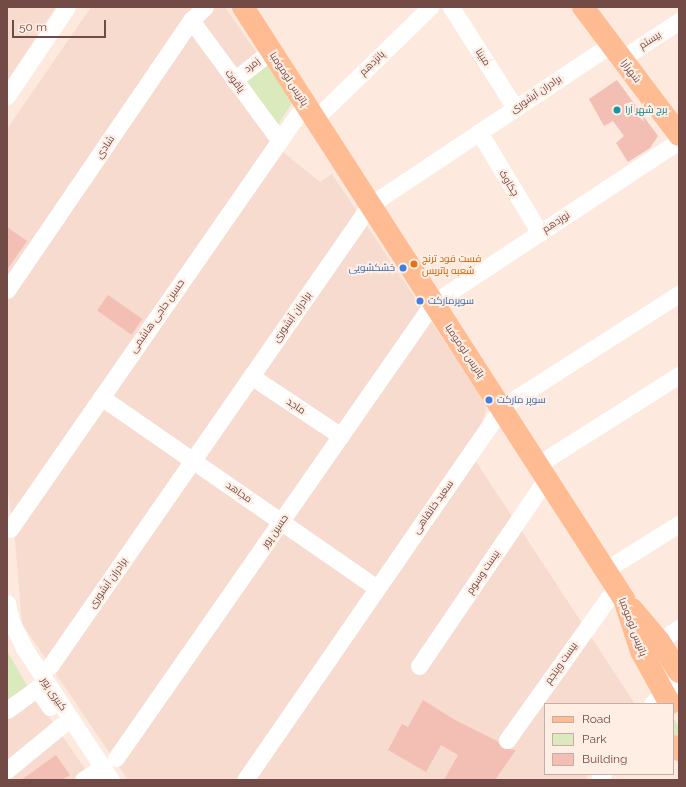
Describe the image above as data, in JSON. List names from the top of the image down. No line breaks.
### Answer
{"streets":{"main road":["شهرآرا","پاتریس لومومبا"],"street":["بیستم","مبینا","پانزدهم","زمرد","یاقوت","برادران آبشوری","شادی","چکاوک","نوزدهم","حسین حاجی هاشمی","ماجد","مجاهد","سعید خانقاهی","حسین پور","بیست وسوم","بیست وپنجم","کبیری پور"]},"crossings":[["بیستم","شهرآرا"],["بیستم","برادران آبشوری"],["مبینا","برادران آبشوری"],["پانزدهم","پاتریس لومومبا"],["پانزدهم","حسین حاجی هاشمی"],["زمرد","پاتریس لومومبا"],["زمرد","یاقوت"],["شهرآرا","برادران آبشوری"],["پاتریس لومومبا","برادران آبشوری"],["پاتریس لومومبا","نوزدهم"],["پاتریس لومومبا","حسین حاجی هاشمی"],["پاتریس لومومبا","سعید خانقاهی"],["پاتریس لومومبا","حسین پور"],["پاتریس لومومبا","بیست وسوم"],["پاتریس لومومبا","بیست وپنجم"],["یاقوت","شادی"],["یاقوت","حسین حاجی هاشمی"],["برادران آبشوری","چکاوک"],["برادران آبشوری","ماجد"],["برادران آبشوری","مجاهد"],["چکاوک","نوزدهم"],["نوزدهم","حسین پور"],["حسین حاجی هاشمی","مجاهد"],["ماجد","حسین پور"],["مجاهد","سعید خانقاهی"],["مجاهد","حسین پور"]],"places":["برج شهر آرا","فست فود ترنج شعبه پاتریس","خشکشویی","سوپرمارکت","سوپر مارکت"],"legend":["Road","Park","Building"],"scale_bar":"50 m"}
